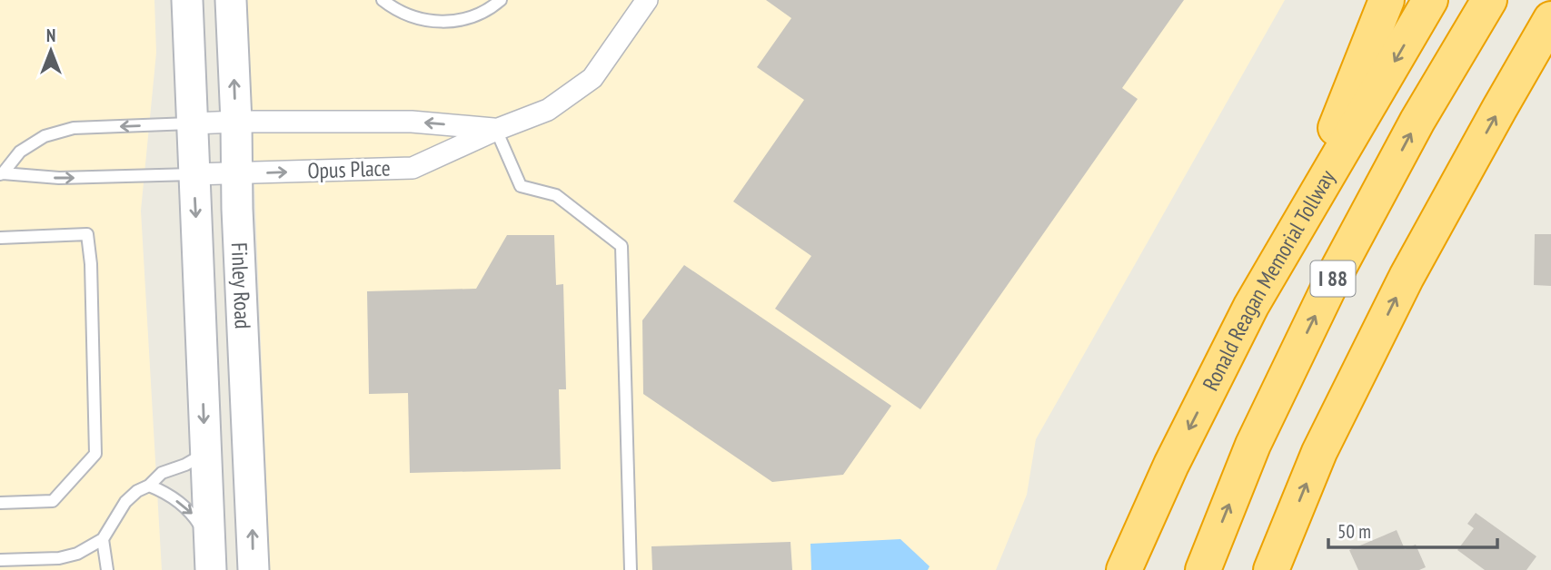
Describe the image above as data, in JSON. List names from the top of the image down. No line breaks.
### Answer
{"streets":{"highway":["I 88","Ronald Reagan Memorial Tollway"],"main road":["Finley Road"],"street":["Opus Place"]},"crossings":[["Opus Place","Finley Road"]],"scale_bar":"50 m","north":"top"}
